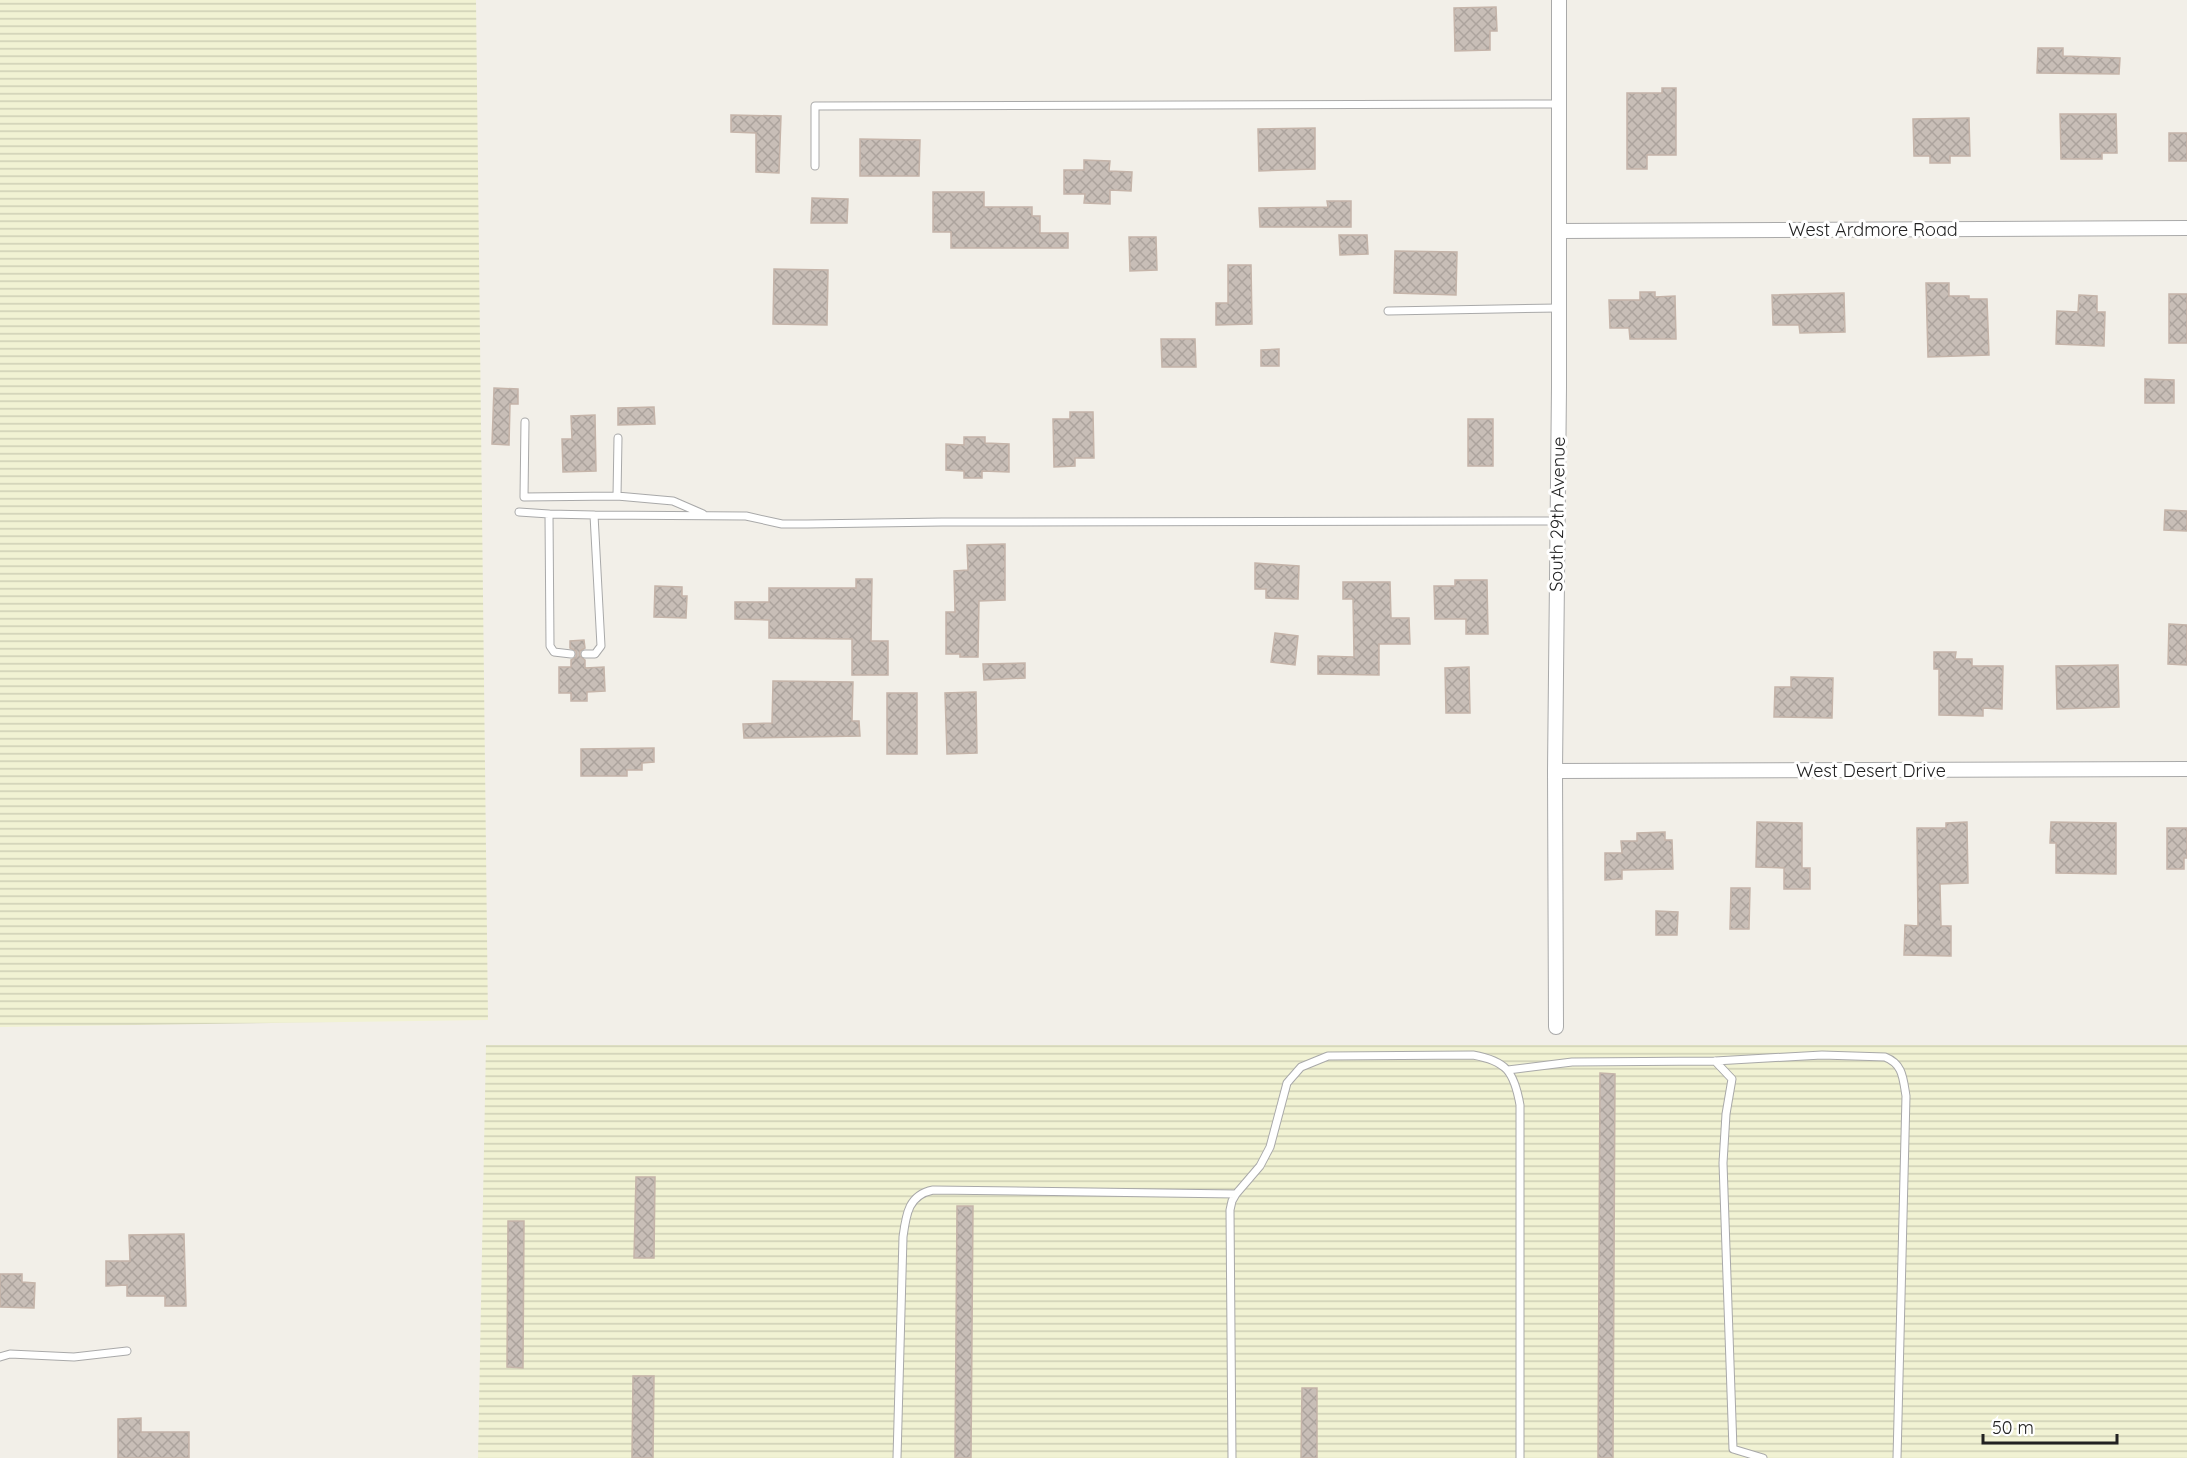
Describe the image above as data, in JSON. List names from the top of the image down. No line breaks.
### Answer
{"streets":{"street":["West Ardmore Road","South 29th Avenue","West Desert Drive"]},"crossings":[["West Ardmore Road","South 29th Avenue"],["South 29th Avenue","West Desert Drive"]],"scale_bar":"50 m"}
